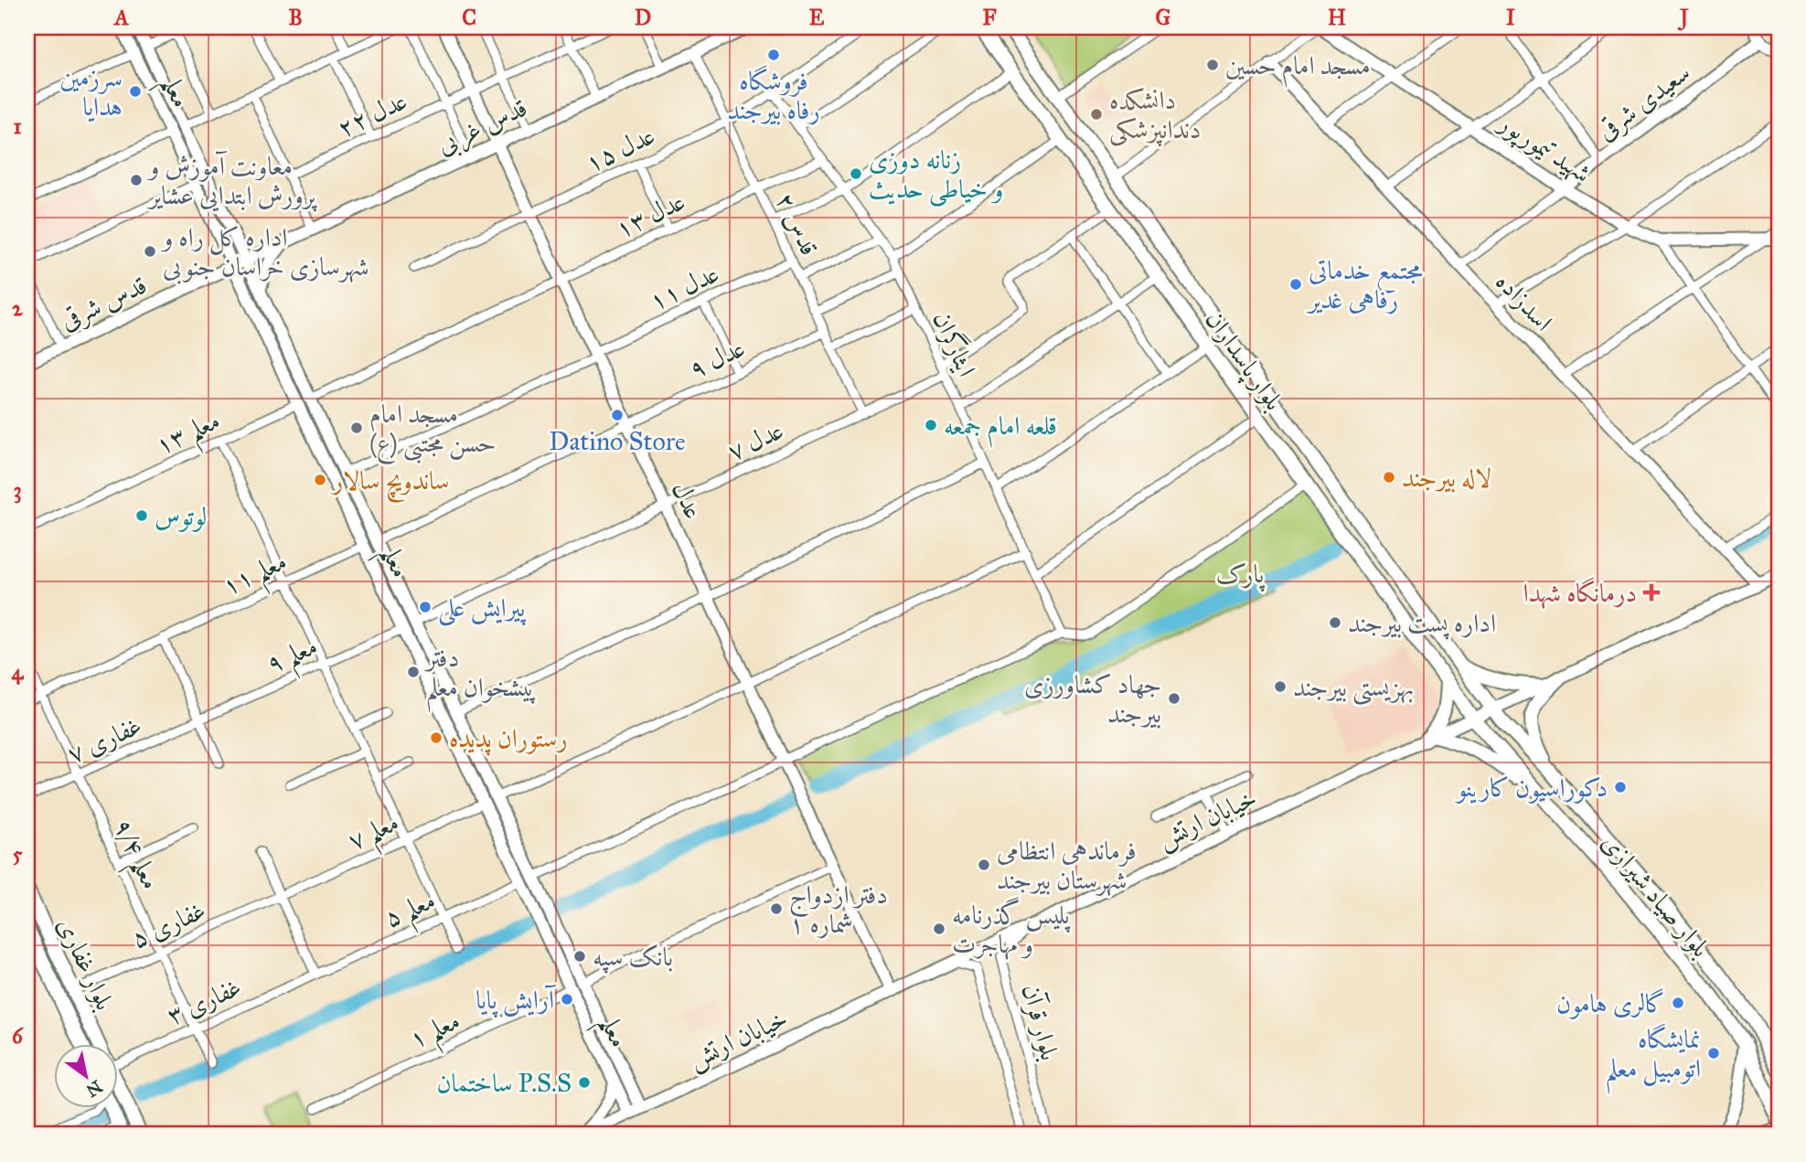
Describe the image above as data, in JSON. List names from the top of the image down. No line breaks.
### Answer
{"streets":{"main road":["معلم","سعیدی شرقی","قدس غربی","شهید تیمورپور","اسدزاده","قدس شرقی","بلوار پاسداران","عدل","خیابان ارتش","بلوار صیاد شیرازی","بلوار غفاری"],"street":["عدل ۲۲","عدل ۱۵","عدل ۱۳","قدس ۲","عدل ۱۱","ایثارگران","عدل ۹","معلم ۱۳","عدل ۷","معلم ۱۱","معلم ۹","غفاری ۷","معلم ۷","معلم ۹/۴","معلم ۵","غفاری ۵","غفاری ۳","بلوار قرآن","معلم ۱"]},"crossings":[["معلم","قدس غربی"],["معلم","عدل ۱۳"],["معلم","عدل ۱۱"],["معلم","قدس شرقی"],["معلم","عدل ۹"],["معلم","معلم ۱۳"],["معلم","عدل ۷"],["معلم","معلم ۱۱"],["معلم","معلم ۹"],["معلم","خیابان ارتش"],["معلم","معلم ۷"],["معلم","معلم ۵"],["معلم","معلم ۱"],["سعیدی شرقی","شهید تیمورپور"],["سعیدی شرقی","اسدزاده"],["عدل ۲۲","عدل"],["قدس غربی","قدس ۲"],["قدس غربی","قدس شرقی"],["قدس غربی","عدل"],["عدل ۱۵","قدس ۲"],["عدل ۱۵","ایثارگران"],["عدل ۱۵","عدل"],["عدل ۱۳","قدس ۲"],["عدل ۱۳","ایثارگران"],["عدل ۱۳","عدل"],["قدس ۲","عدل ۱۱"],["قدس ۲","عدل ۹"],["قدس ۲","عدل ۷"],["عدل ۱۱","عدل"],["اسدزاده","خیابان ارتش"],["ایثارگران","عدل ۷"],["عدل ۹","عدل"],["بلوار پاسداران","خیابان ارتش"],["بلوار پاسداران","بلوار صیاد شیرازی"],["عدل ۷","عدل"],["عدل","خیابان ارتش"],["معلم ۱۱","معلم ۹/۴"],["معلم ۹","غفاری ۷"],["غفاری ۷","معلم ۹/۴"],["خیابان ارتش","بلوار صیاد شیرازی"],["خیابان ارتش","بلوار قرآن"],["معلم ۷","غفاری ۵"],["معلم ۹/۴","غفاری ۵"],["معلم ۹/۴","غفاری ۳"],["معلم ۵","غفاری ۳"],["غفاری ۵","بلوار غفاری"]],"parks":["پارک"],"places":{"other":["فروشگاه رفاه بیرجند","مسجد امام حسین","سرزمین هدایا","دانشکده دندانپزشکی","زنانه دوزی و خیاطی حدیث","معاونت آموزش و پرورش ابتدایی عشایر","اداره کل راه و شهرسازی خراسان جنوبی","مجتمع خدماتی رفاهی غدیر","Datino Store","قلعه امام جمعه","مسجد امام حسن مجتبی (ع)","لاله بیرجند","ساندویچ سالار","لوتوس","پیرایش علی","اداره پست بیرجند","دفتر پیشخوان معلم","بهزیستی بیرجند","جهاد کشاورزی بیرجند","رستوران پدیده","دکوراسیون کارینو","فرماندهی انتظامی شهرستان بیرجند","دفتر ازدواج شماره ۱","پلیس گذرنامه و مهاجرت","بانک سپه","آرایش پایا","گالری هامون","نمایشگاه اتومبیل معلم","ساختمان P.S.S"],"health":["درمانگاه شهدا"]},"north":"bottom right","grid":{"columns":["A","B","C","D","E","F","G","H","I","J"],"rows":["1","2","3","4","5","6"]}}
